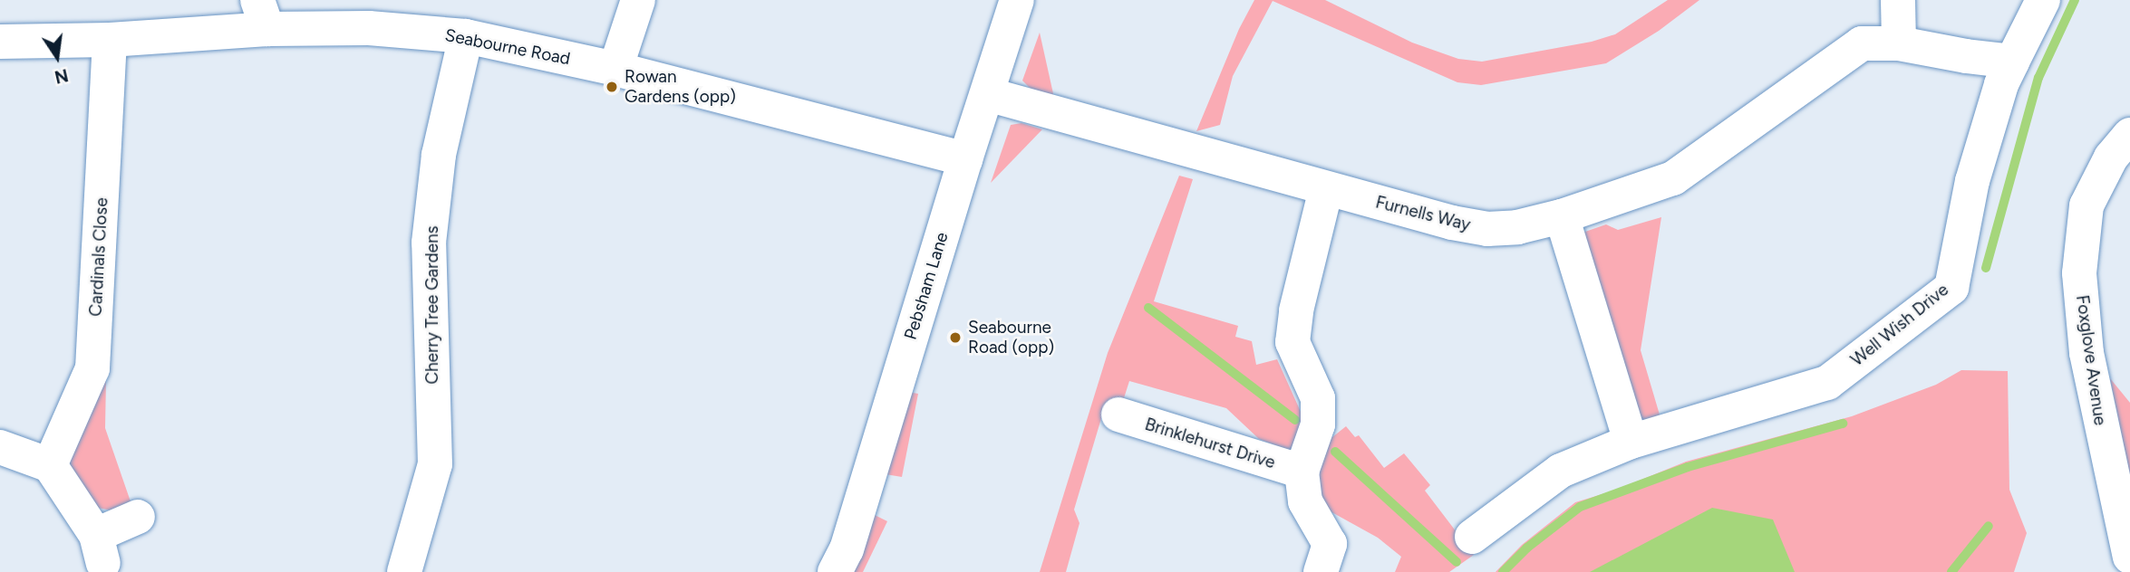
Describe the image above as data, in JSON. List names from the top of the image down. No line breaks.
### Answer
{"streets":{"street":["Seabourne Road","Furnells Way","Cardinals Close","Pebsham Lane","Cherry Tree Gardens","Well Wish Drive","Foxglove Avenue","Brinklehurst Drive"]},"crossings":[["Seabourne Road","Cardinals Close"],["Seabourne Road","Pebsham Lane"],["Seabourne Road","Cherry Tree Gardens"],["Furnells Way","Pebsham Lane"],["Furnells Way","Well Wish Drive"]],"places":["Rowan Gardens (opp)","Seabourne Road (opp)"],"north":"bottom"}
